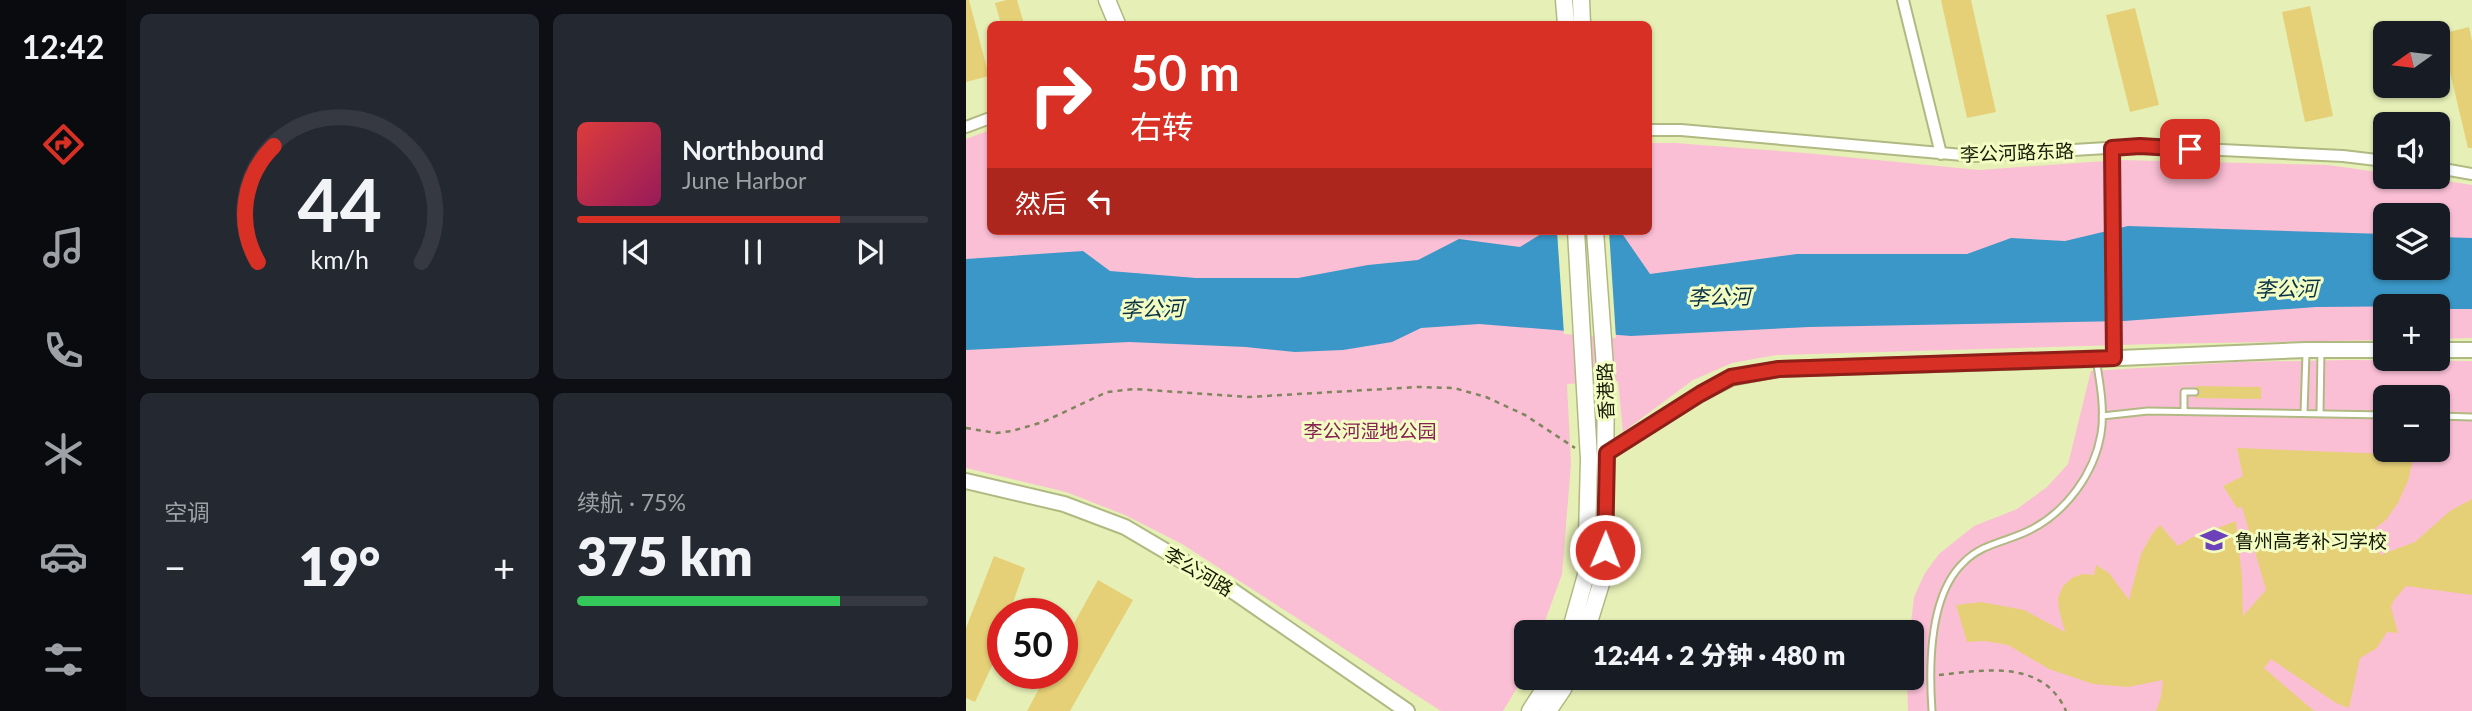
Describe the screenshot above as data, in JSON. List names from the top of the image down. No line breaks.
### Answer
{"streets":{"main road":["香港路"],"street":["李公河路东路","李公河路"]},"water":["李公河"],"parks":["李公河湿地公园"],"places":{"school or university":["鲁州高考补习学校"]},"north":"left","page":{"tabs":"12:42","map_buttons":["+","−"],"turn":["50 m","右转"],"song":["Northbound","June Harbor"],"then":"然后","tile":["空调",["续航 · 75%","375 km"]],"heat":["−","19°","+"],"limit":"50","trip":"12:44 · 2 分钟 · 480 m","gauge":["44","km/h"]}}
